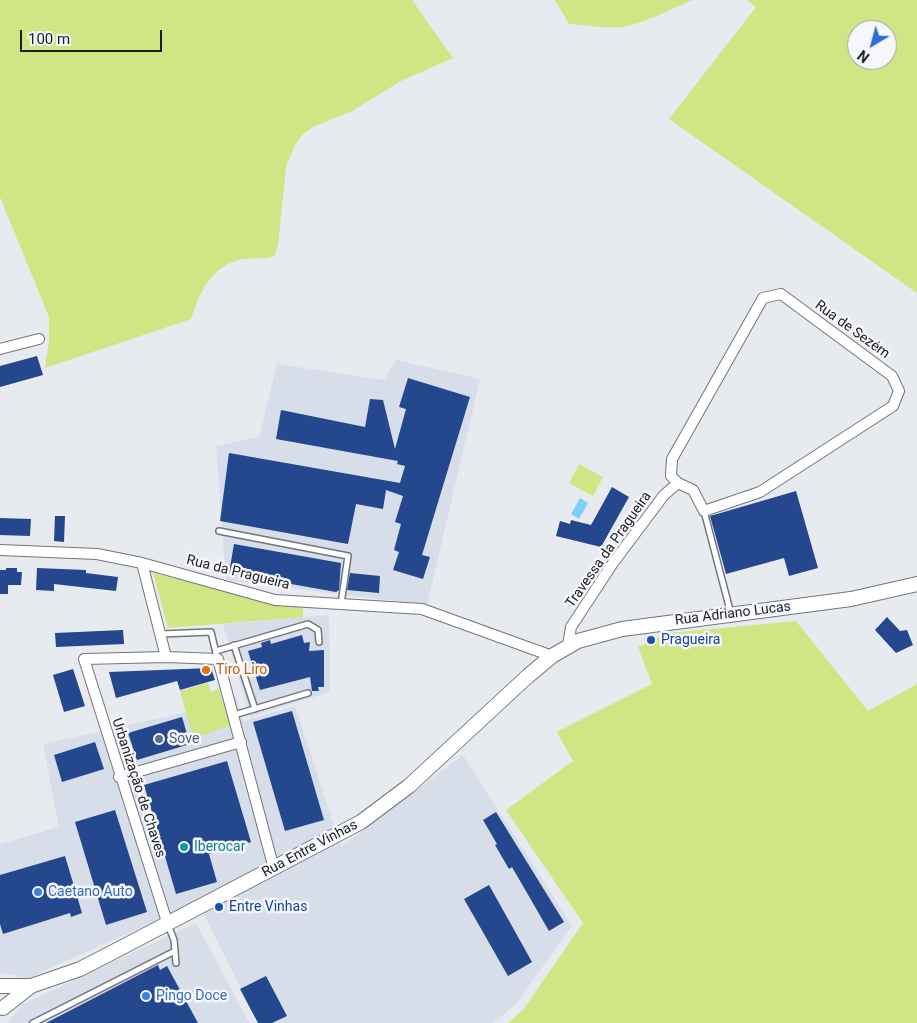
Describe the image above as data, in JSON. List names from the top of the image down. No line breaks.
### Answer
{"streets":{"street":["Rua de Sezém","Travessa da Pragueira","Rua da Pragueira","Rua Adriano Lucas","Urbanização de Chaves","Rua Entre Vinhas"]},"crossings":[["Rua de Sezém","Travessa da Pragueira"],["Travessa da Pragueira","Rua Adriano Lucas"],["Rua da Pragueira","Rua Adriano Lucas"],["Rua da Pragueira","Rua Entre Vinhas"],["Rua Adriano Lucas","Rua Entre Vinhas"],["Urbanização de Chaves","Rua Entre Vinhas"]],"places":["Pragueira","Tiro Liro","Sove","Iberocar","Caetano Auto","Entre Vinhas","Pingo Doce"],"scale_bar":"100 m","north":"bottom left"}
